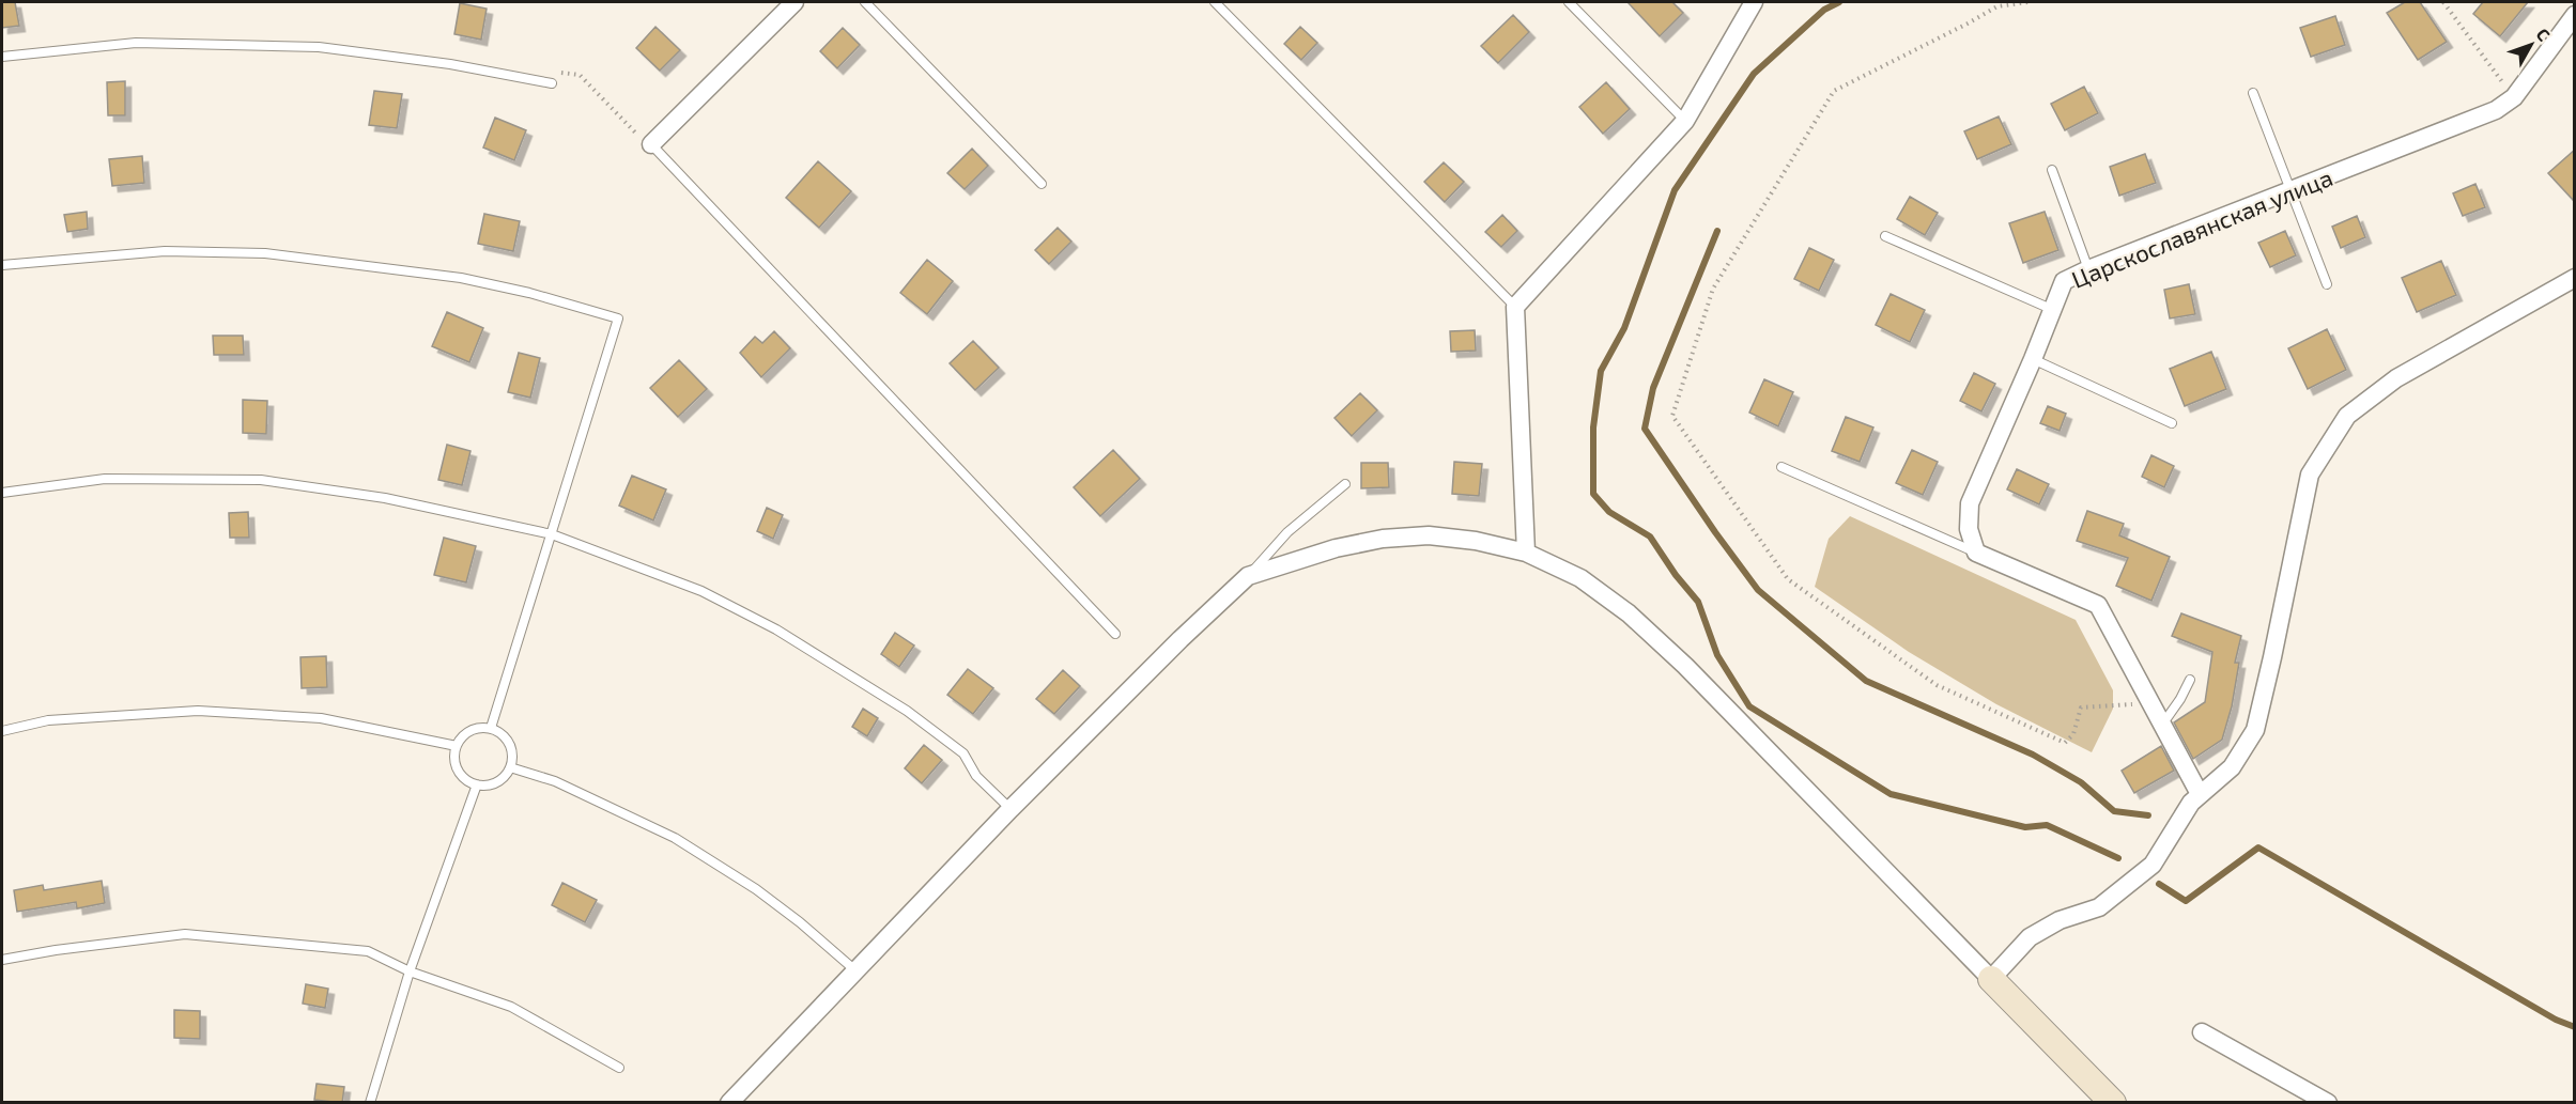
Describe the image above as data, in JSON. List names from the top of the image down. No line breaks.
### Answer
{"streets":{"street":["Царскославянская улица"]},"north":"top right"}
